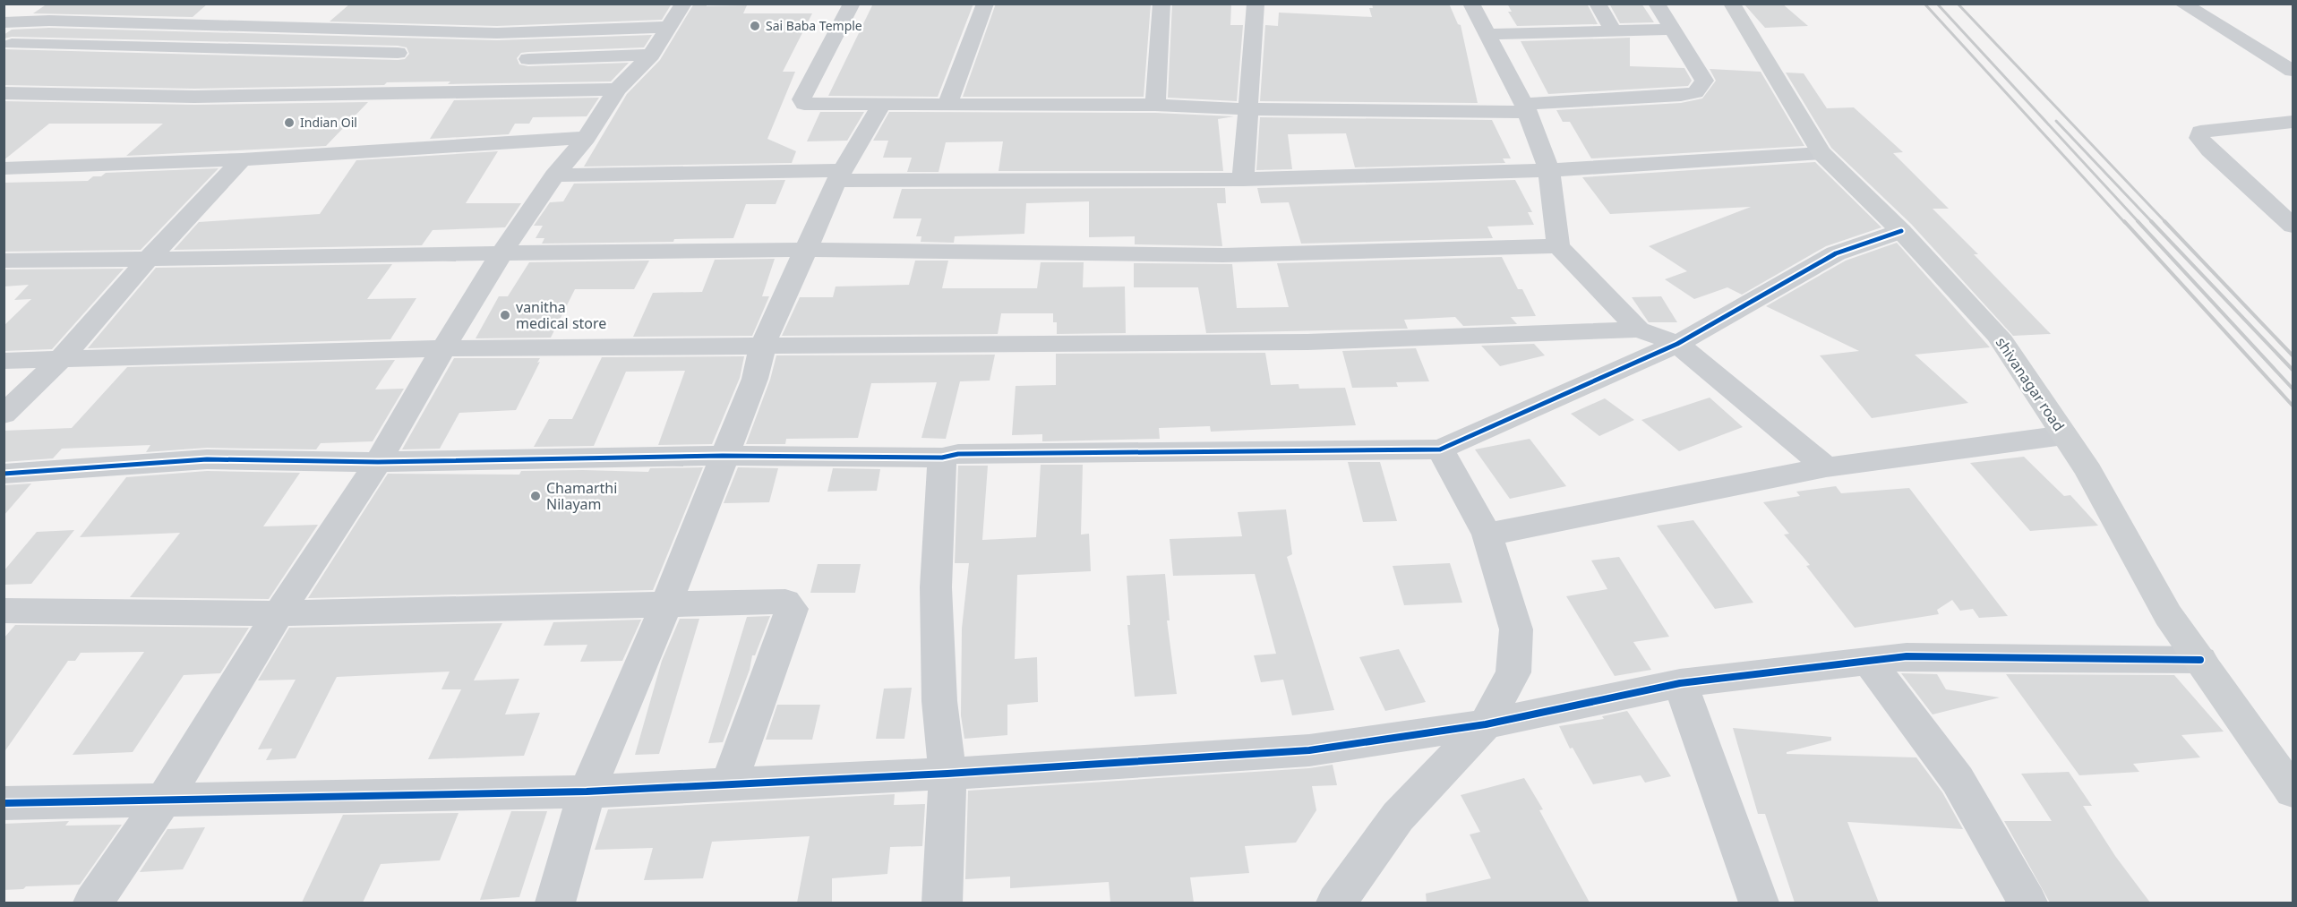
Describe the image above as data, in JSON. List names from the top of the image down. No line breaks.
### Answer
{"streets":{"street":["shivanagar road"]},"places":["Sai Baba Temple","Indian Oil","vanitha medical store","Chamarthi Nilayam"]}
